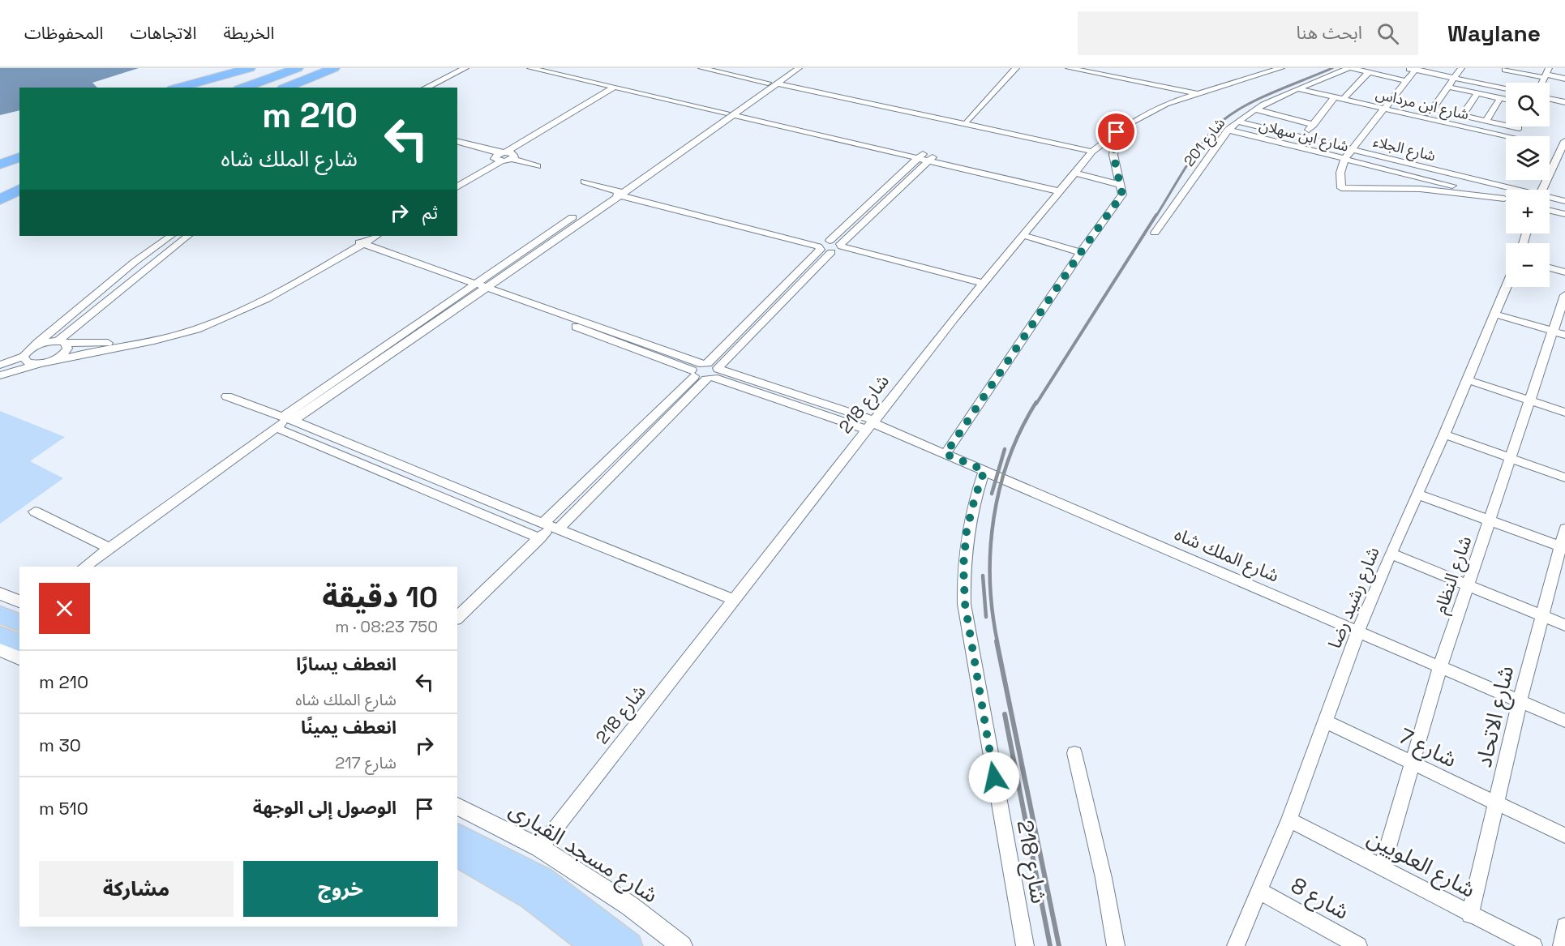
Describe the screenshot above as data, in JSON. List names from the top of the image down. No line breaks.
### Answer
{"streets":{"street":["شارع ابن مرداس","شارع ابن سهلان","شارع 201","شارع الجلاء","شارع 218","شارع الملك شاه","شارع النظام","شارع رشيد رضا","شارع الاتحاد","شارع 7","شارع مسجد القبارى","شارع العلويين","شارع 8"]},"crossings":[["شارع ابن مرداس","شارع 201"],["شارع ابن سهلان","شارع 201"],["شارع 201","شارع الجلاء"],["شارع 218","شارع الملك شاه"],["شارع 218","شارع مسجد القبارى"],["شارع الملك شاه","شارع النظام"],["شارع الملك شاه","شارع رشيد رضا"],["شارع الملك شاه","شارع الاتحاد"],["شارع النظام","شارع 7"],["شارع النظام","شارع العلويين"],["شارع رشيد رضا","شارع 7"],["شارع رشيد رضا","شارع العلويين"],["شارع رشيد رضا","شارع 8"],["شارع الاتحاد","شارع 7"],["شارع الاتحاد","شارع العلويين"]],"page":{"header":"Waylane","search":"ابحث هنا","nav":["الخريطة","الاتجاهات","المحفوظات"],"map_buttons":["+","−"],"turn":["210 m","شارع الملك شاه"],"then":"ثم","heading":["10 دقيقة","750 m · 08:23"],"list":[{"name":"انعطف يسارًا","note":"شارع الملك شاه","value":"210 m"},{"name":"انعطف يمينًا","note":"شارع 217","value":"30 m"},{"name":"الوصول إلى الوجهة","value":"510 m"}],"buttons":["خروج","مشاركة"]}}
